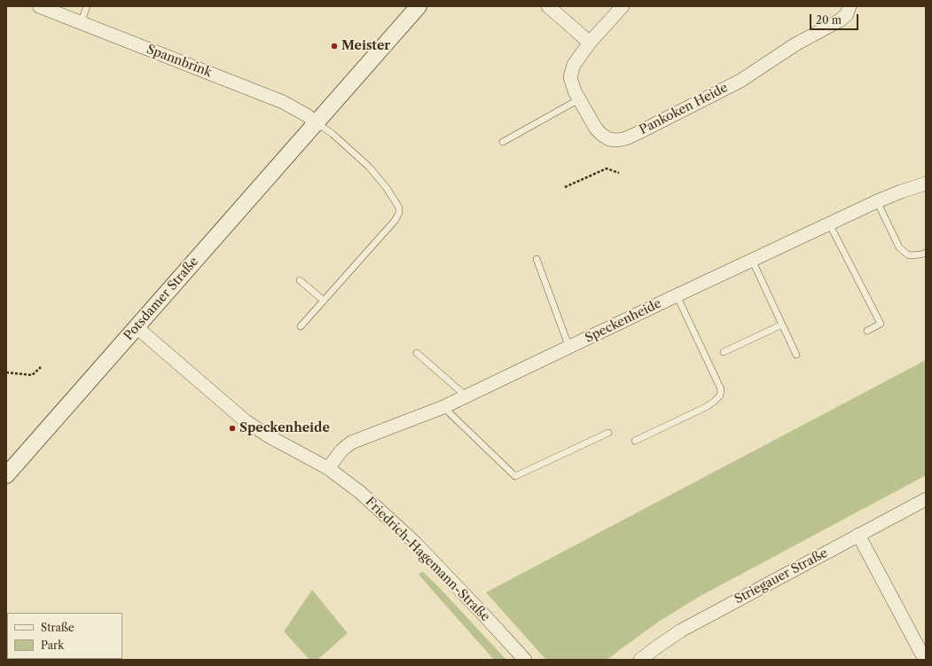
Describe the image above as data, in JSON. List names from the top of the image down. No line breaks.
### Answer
{"streets":{"street":["Spannbrink","Pankoken Heide","Potsdamer Straße","Speckenheide","Friedrich-Hagemann-Straße","Striegauer Straße"]},"crossings":[["Spannbrink","Potsdamer Straße"],["Potsdamer Straße","Friedrich-Hagemann-Straße"],["Speckenheide","Friedrich-Hagemann-Straße"]],"places":["Meister","Speckenheide"],"legend":["Straße","Park"],"scale_bar":"20 m"}
